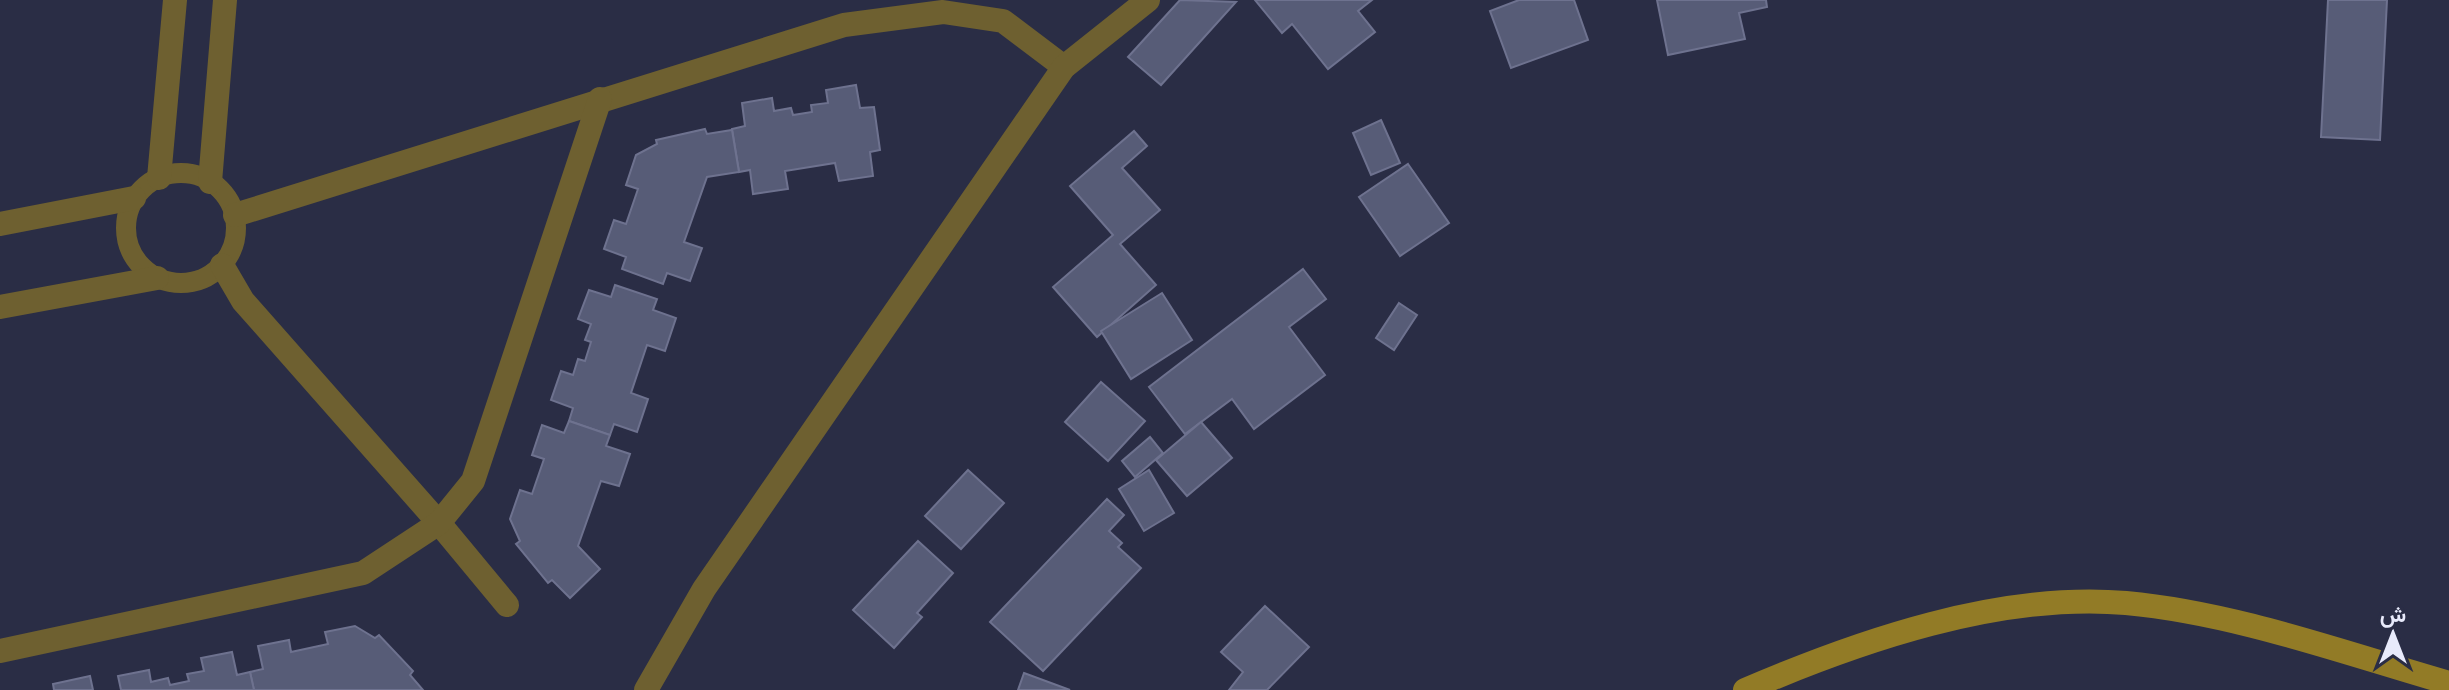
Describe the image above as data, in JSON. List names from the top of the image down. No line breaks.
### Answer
{"north":"top"}
